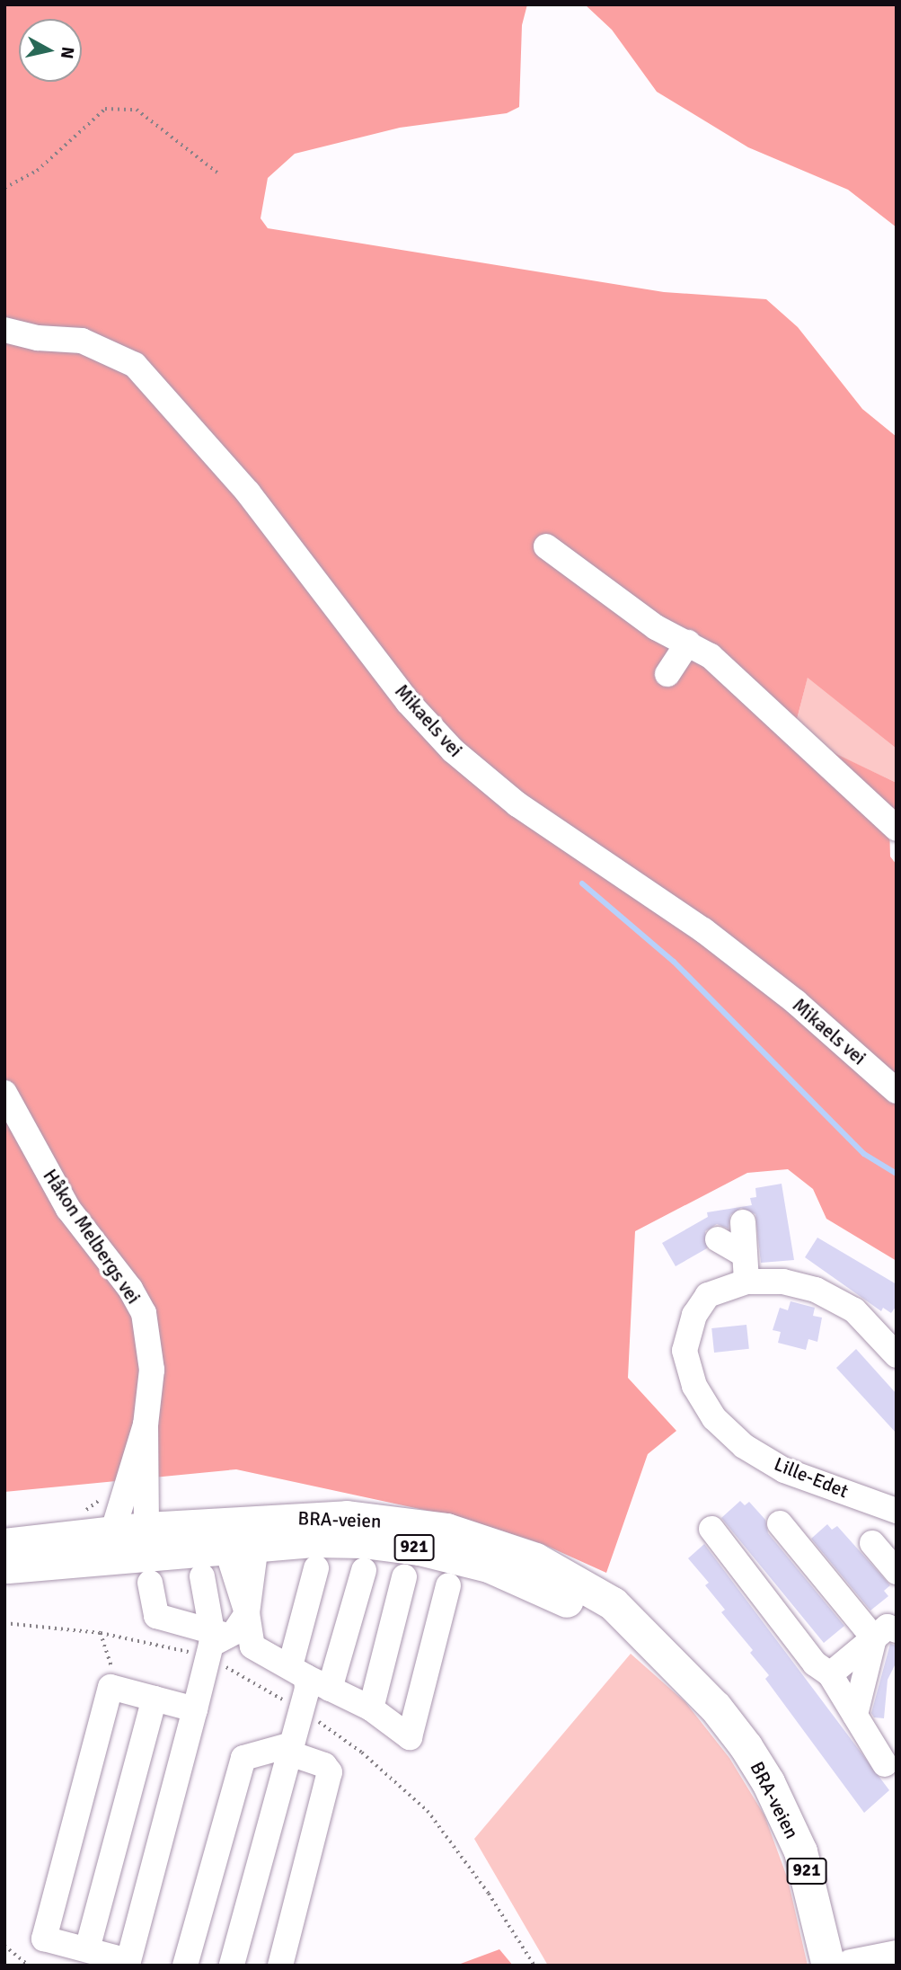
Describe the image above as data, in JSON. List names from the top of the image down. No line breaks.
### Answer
{"streets":{"main road":["BRA-veien","921"],"street":["Mikaels vei","Håkon Melbergs vei","Lille-Edet"]},"north":"right"}
